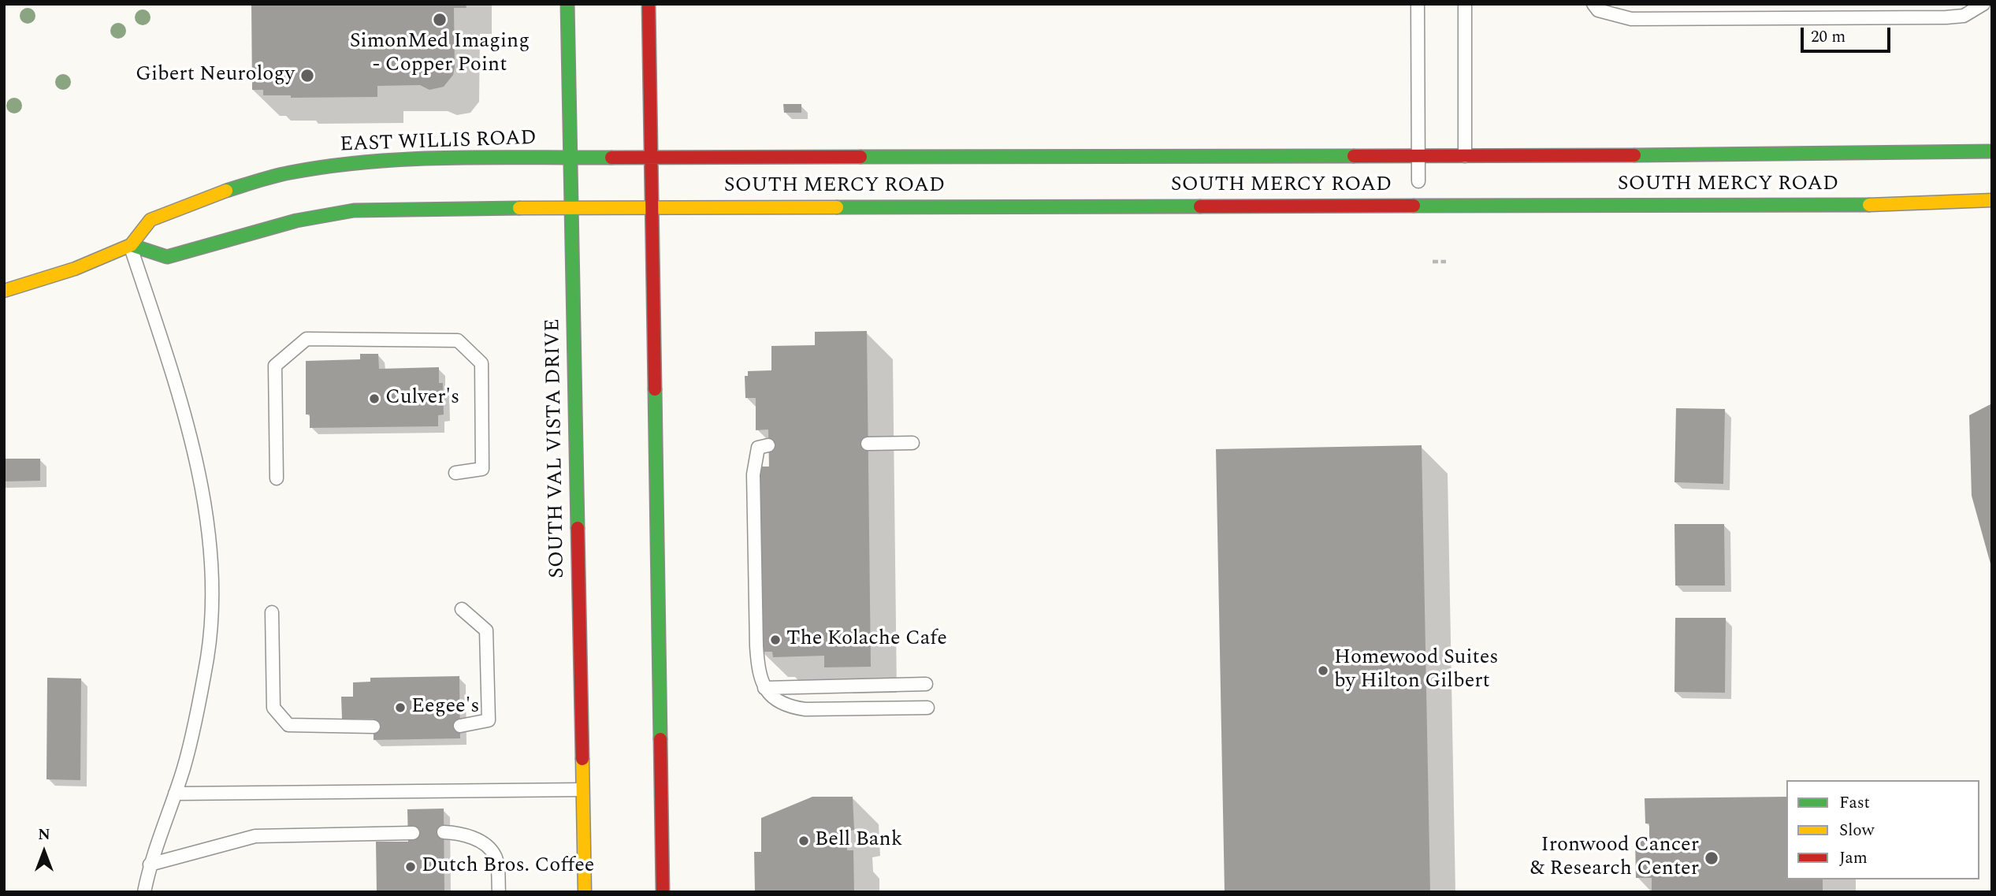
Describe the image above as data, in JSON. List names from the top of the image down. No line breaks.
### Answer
{"streets":{"main road":["EAST WILLIS ROAD","SOUTH MERCY ROAD","SOUTH VAL VISTA DRIVE"]},"crossings":[["EAST WILLIS ROAD","SOUTH MERCY ROAD"],["EAST WILLIS ROAD","SOUTH VAL VISTA DRIVE"],["SOUTH MERCY ROAD","SOUTH VAL VISTA DRIVE"]],"places":["SimonMed Imaging - Copper Point","Gibert Neurology","Culver's","The Kolache Cafe","Homewood Suites by Hilton Gilbert","Eegee's","Bell Bank","Ironwood Cancer & Research Center","Dutch Bros. Coffee"],"legend":["Fast","Slow","Jam"],"scale_bar":"20 m","north":"top"}
